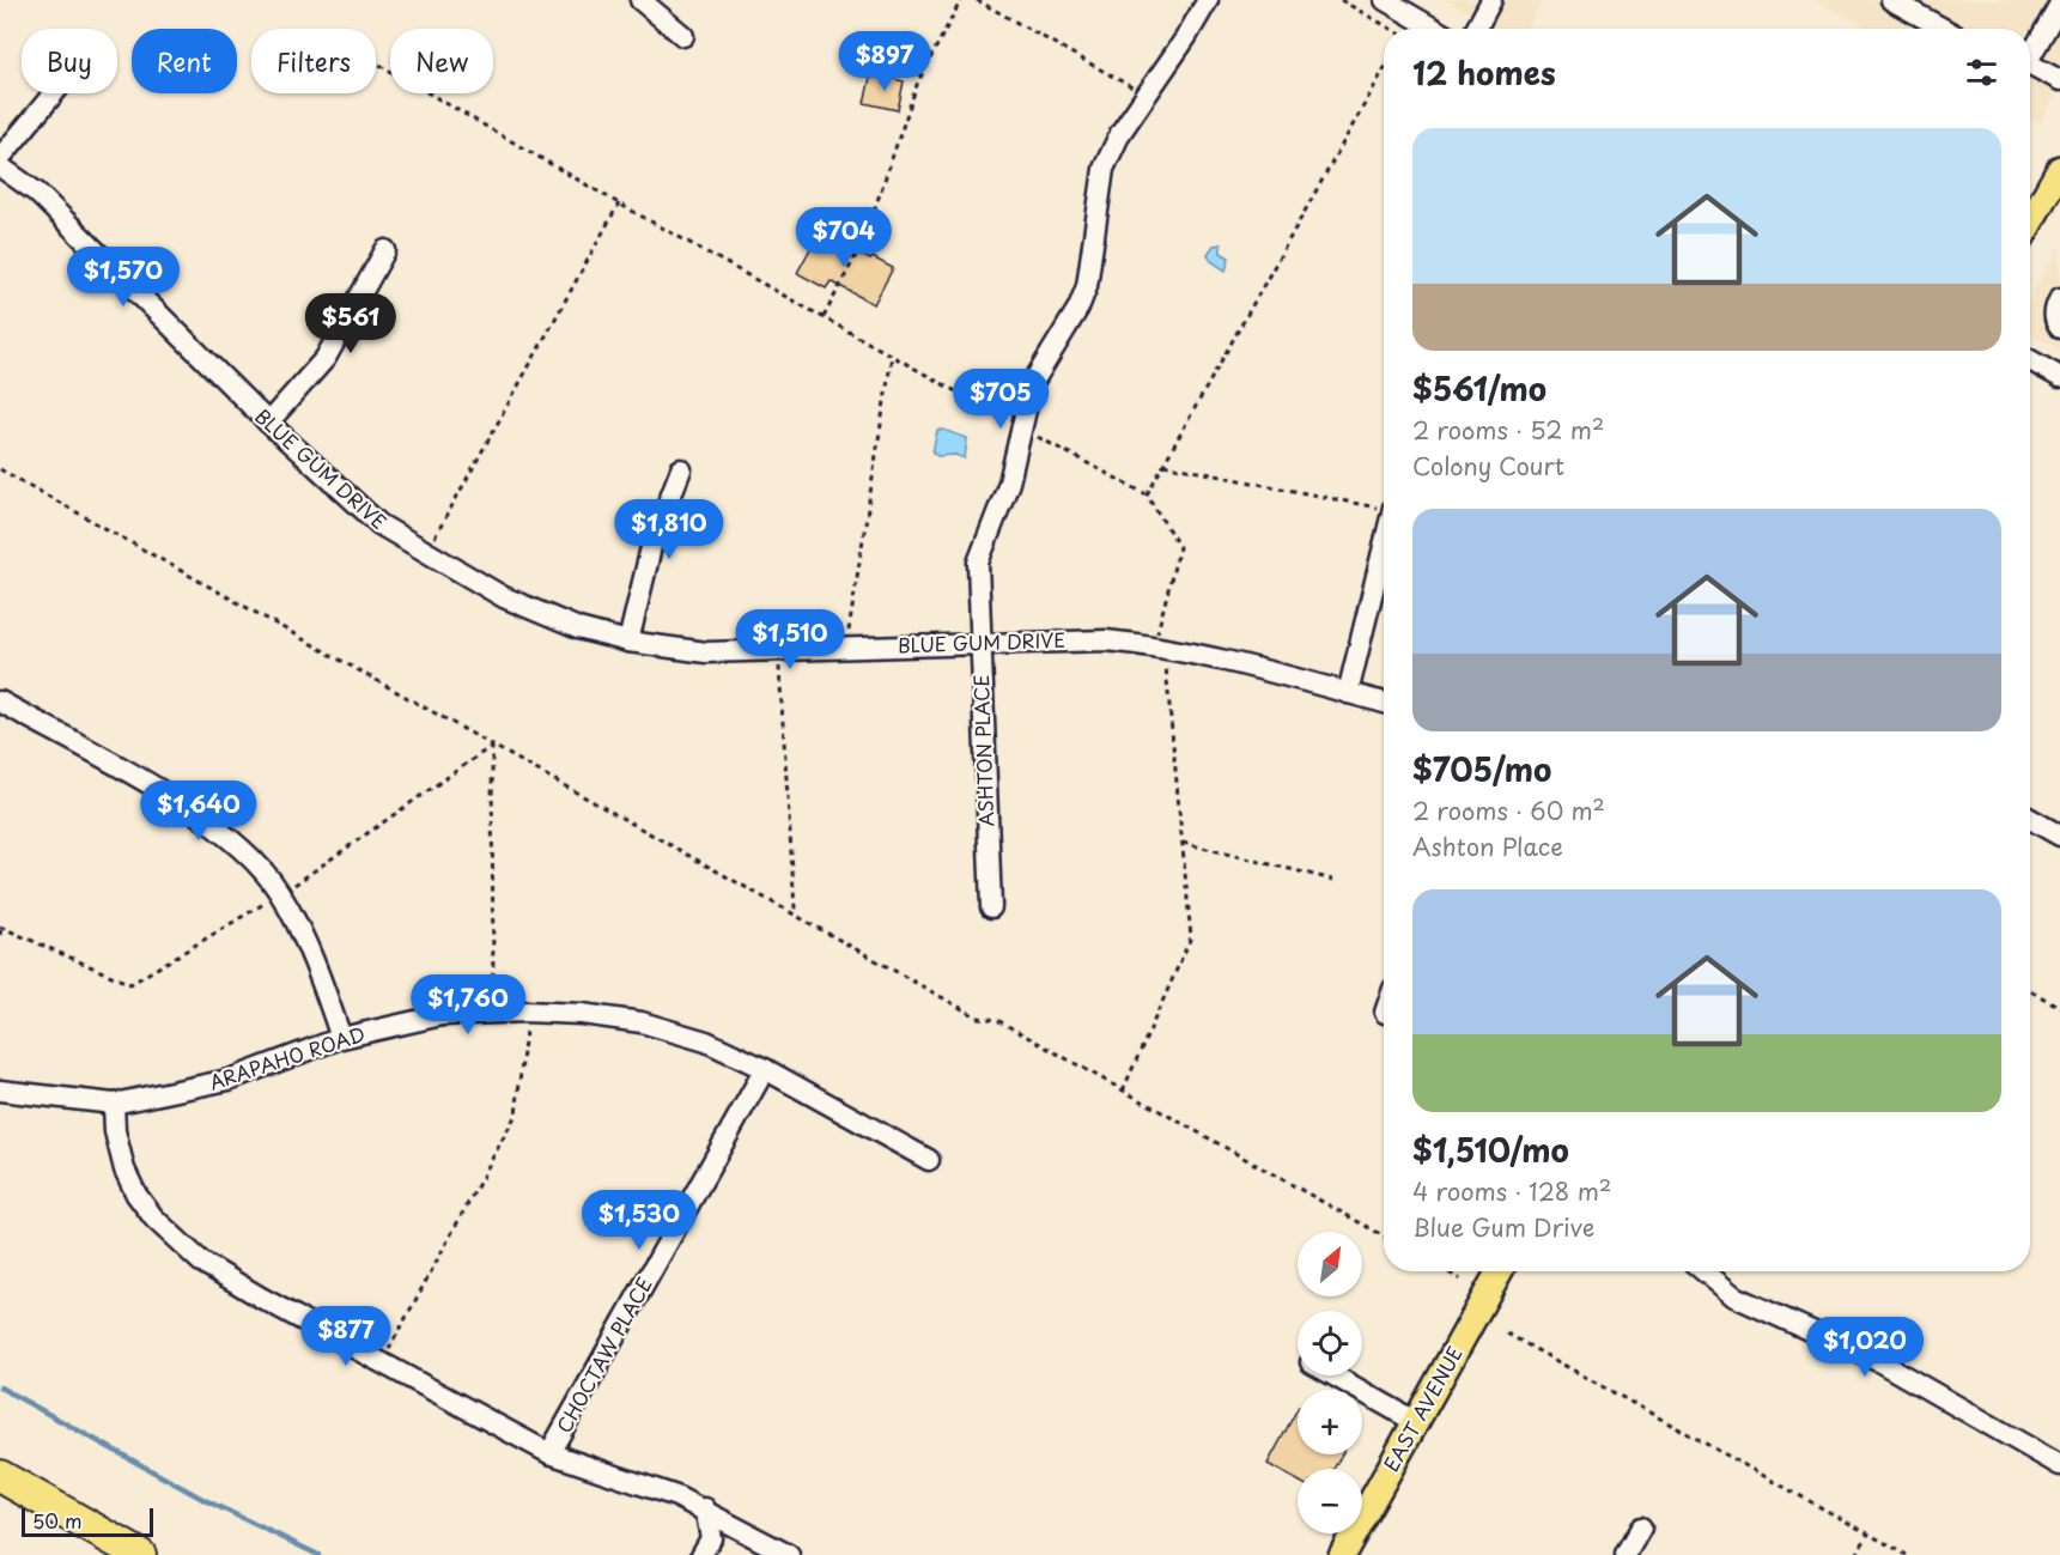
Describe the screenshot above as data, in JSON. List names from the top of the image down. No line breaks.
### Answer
{"streets":{"main road":["EAST AVENUE"],"street":["BLUE GUM DRIVE","ASHTON PLACE","ARAPAHO ROAD","CHOCTAW PLACE"]},"crossings":[["BLUE GUM DRIVE","ASHTON PLACE"],["ARAPAHO ROAD","CHOCTAW PLACE"]],"scale_bar":"50 m","north":"top right","page":{"chip":["Buy","Rent","Filters","New"],"heading":"12 homes","price":["$897","$704","$1,570","$561","$705","$1,810","$1,510","$1,640","$1,760","$1,530","$877","$1,020"],"list":[{"name":"$561/mo","note":"2 rooms · 52 m² · Colony Court"},{"name":"$705/mo","note":"2 rooms · 60 m² · Ashton Place"},{"name":"$1,510/mo","note":"4 rooms · 128 m² · Blue Gum Drive"}],"map_buttons":["+","−"],"scale":"50 m"}}
